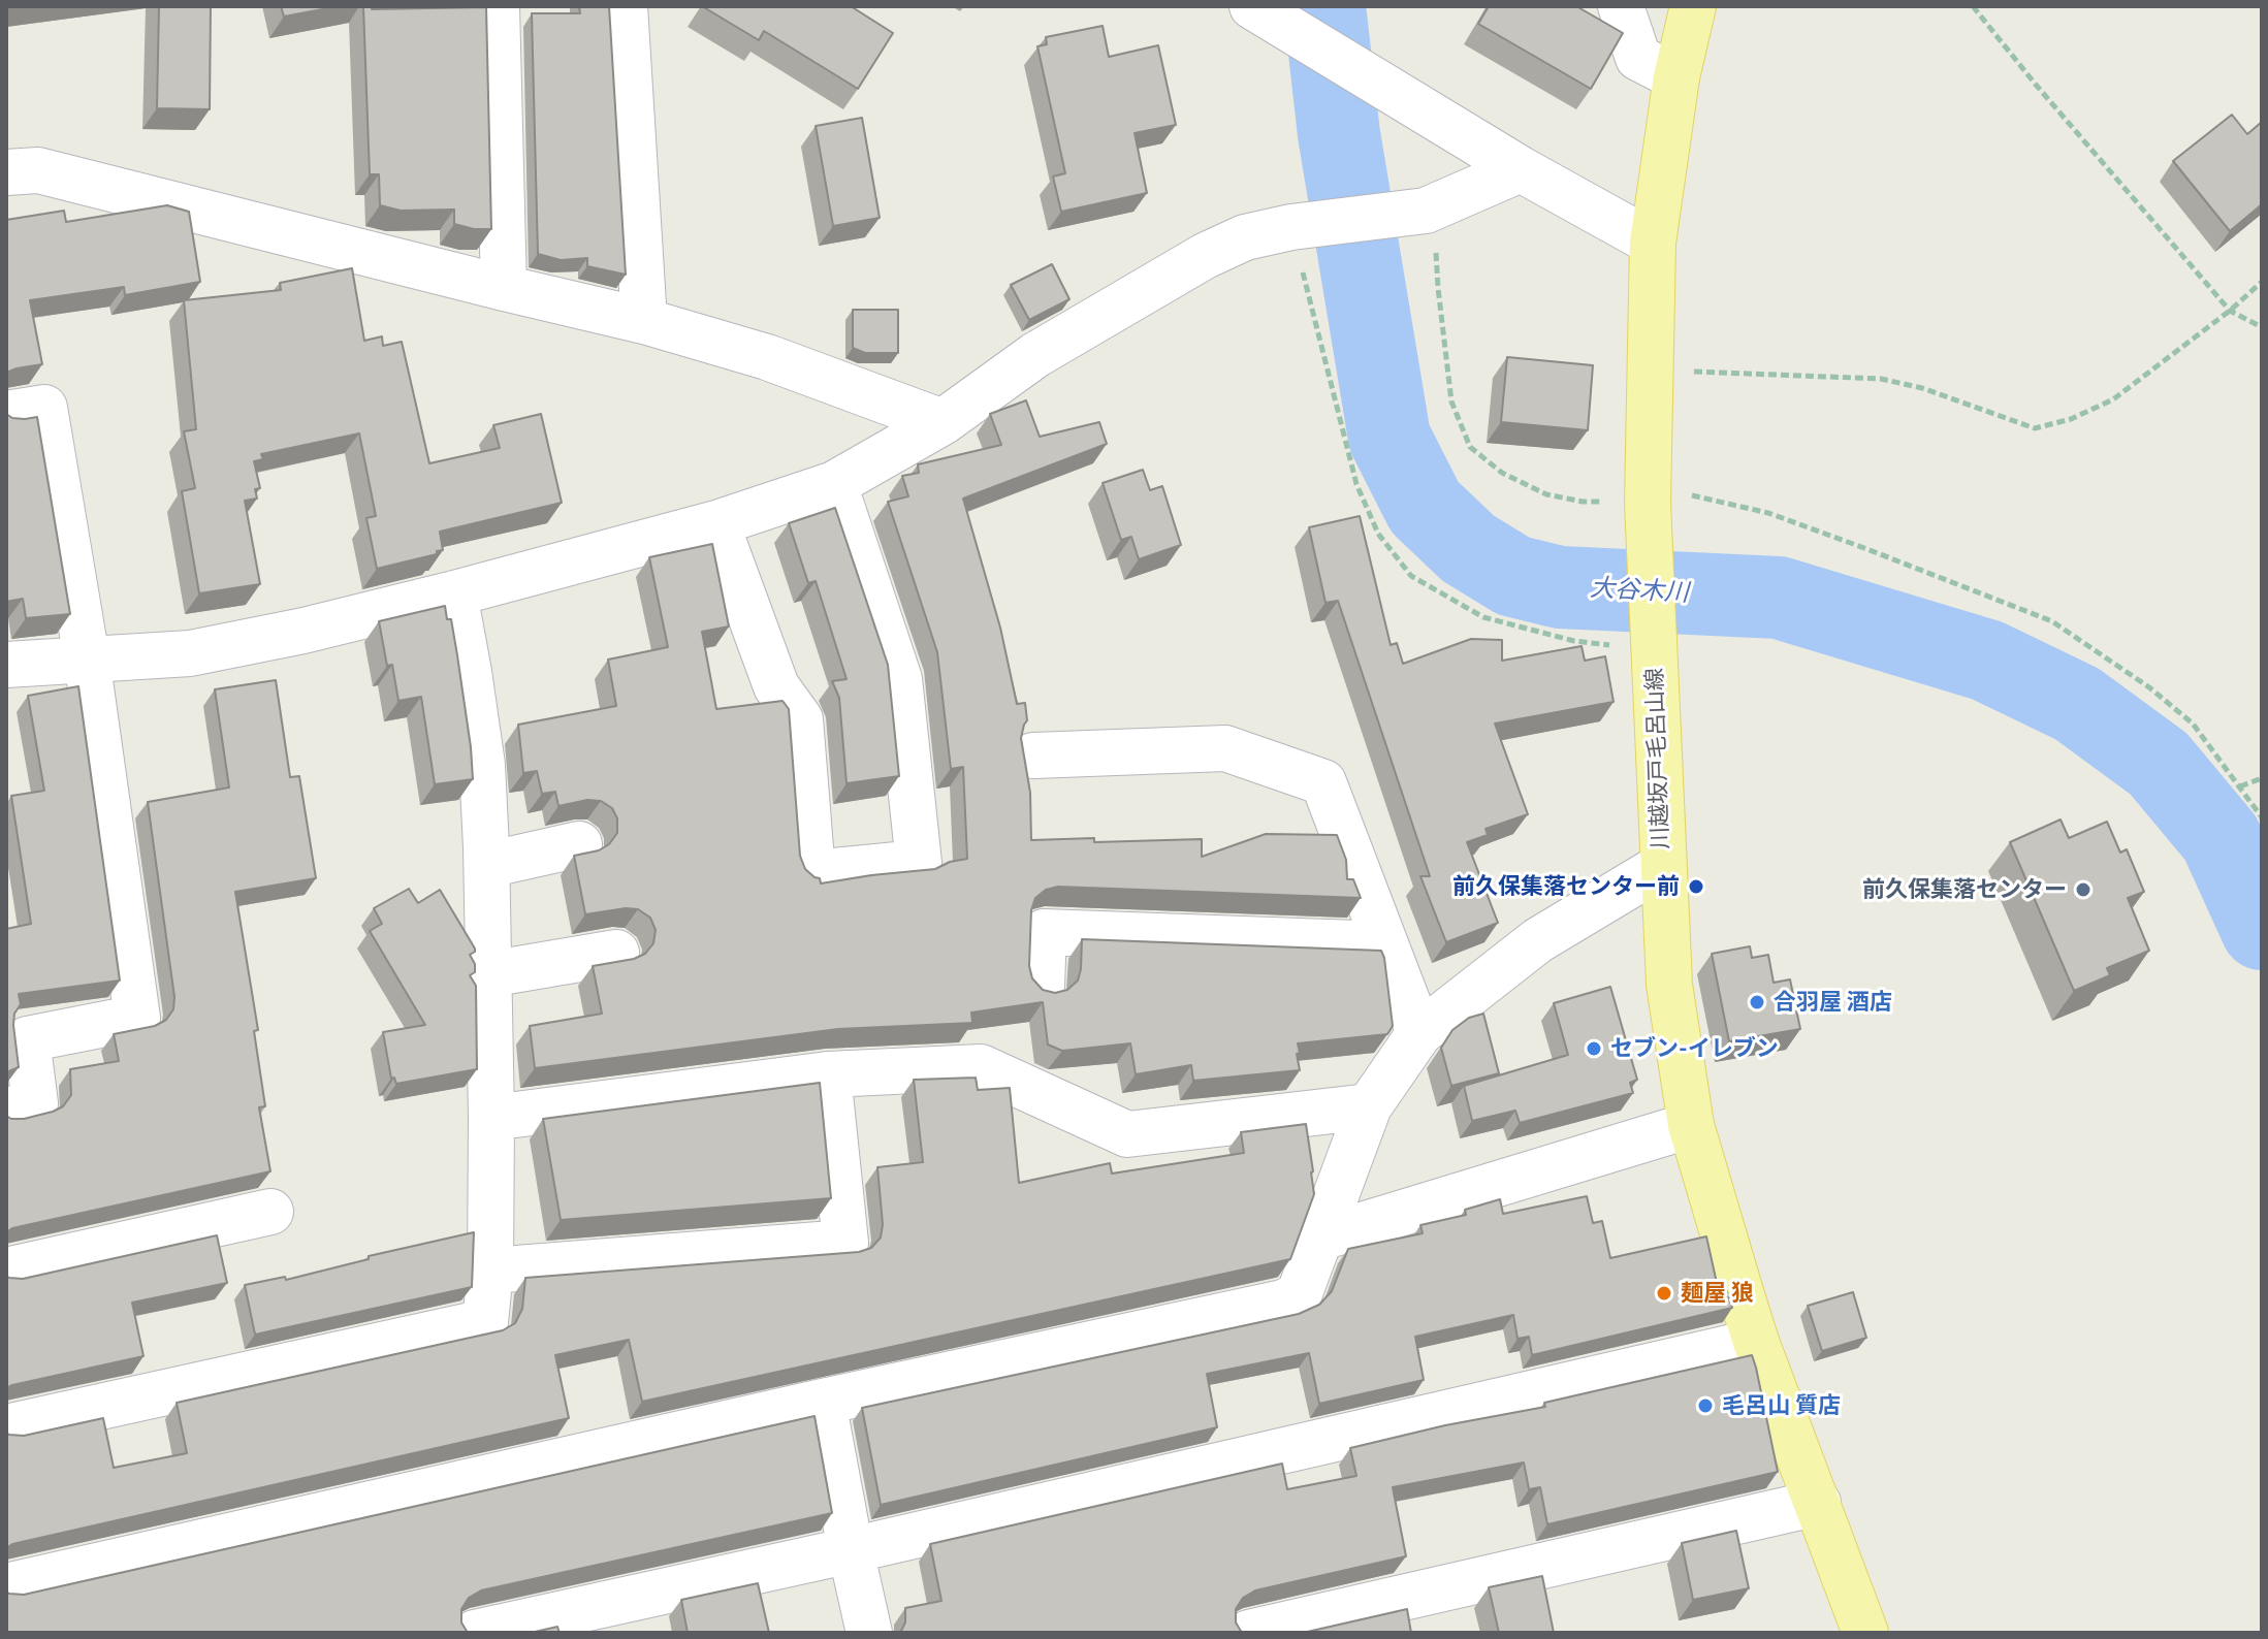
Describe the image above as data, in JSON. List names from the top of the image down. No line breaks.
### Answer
{"streets":{"main road":["川越坂戸毛呂山線"]},"water":["大谷木川"],"places":["前久保集落センター前","前久保集落センター","合羽屋 酒店","セブン-イレブン","麺屋 狼","毛呂山 質店"]}
